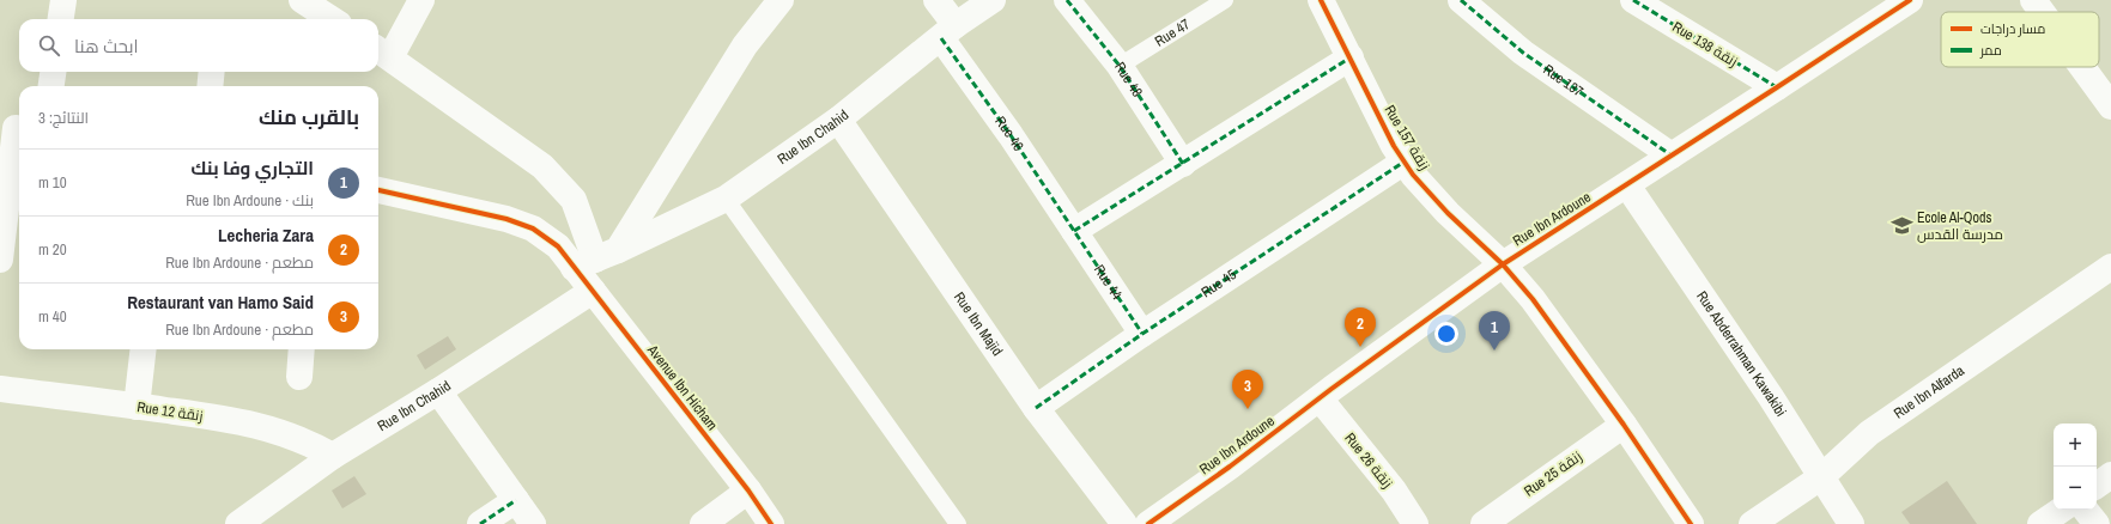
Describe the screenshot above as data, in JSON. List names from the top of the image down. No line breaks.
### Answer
{"streets":{"street":["Rue 138 زنقة","Rue 48","Rue 137","Rue 46","Rue Ibn Chahid","Rue 157 زنقة","Rue Ibn Ardoune","Rue 44","Rue 45","Rue Ibn Majid","Rue Abderrahman Kawakibi","Avenue Ibn Hicham","Rue Ibn Alfarda","Rue 12 زنقة","Rue 26 زنقة","Rue 25 زنقة"],"lane":["Rue 47"]},"crossings":[["Rue 47","Rue 48"],["Rue 138 زنقة","Rue Ibn Ardoune"],["Rue 137","Rue Ibn Ardoune"],["Rue 46","Rue Ibn Chahid"],["Rue 46","Rue 44"],["Rue Ibn Chahid","Rue Ibn Majid"],["Rue Ibn Chahid","Avenue Ibn Hicham"],["Rue Ibn Chahid","Rue 12 زنقة"],["Rue 157 زنقة","Rue Ibn Ardoune"],["Rue 157 زنقة","Rue 45"],["Rue 157 زنقة","Rue 25 زنقة"],["Rue Ibn Ardoune","Rue Abderrahman Kawakibi"],["Rue Ibn Ardoune","Rue 26 زنقة"],["Rue 44","Rue 45"],["Rue 45","Rue Ibn Majid"],["Rue Abderrahman Kawakibi","Rue Ibn Alfarda"]],"places":{"school or university":["Ecole Al-Qods مدرسة القدس"]},"legend":["مسار دراجات","ممر"],"page":{"search":"ابحث هنا","heading":["بالقرب منك","النتائج: 3"],"list":[{"mark":"1","name":"التجاري وفا بنك","note":"بنك · Rue Ibn Ardoune","value":"10 m"},{"mark":"2","name":"Lecheria Zara","note":"مطعم · Rue Ibn Ardoune","value":"20 m"},{"mark":"3","name":"Restaurant van Hamo Said","note":"مطعم · Rue Ibn Ardoune","value":"40 m"}],"pins":["2","1","3"],"map_buttons":["+","−"]}}
